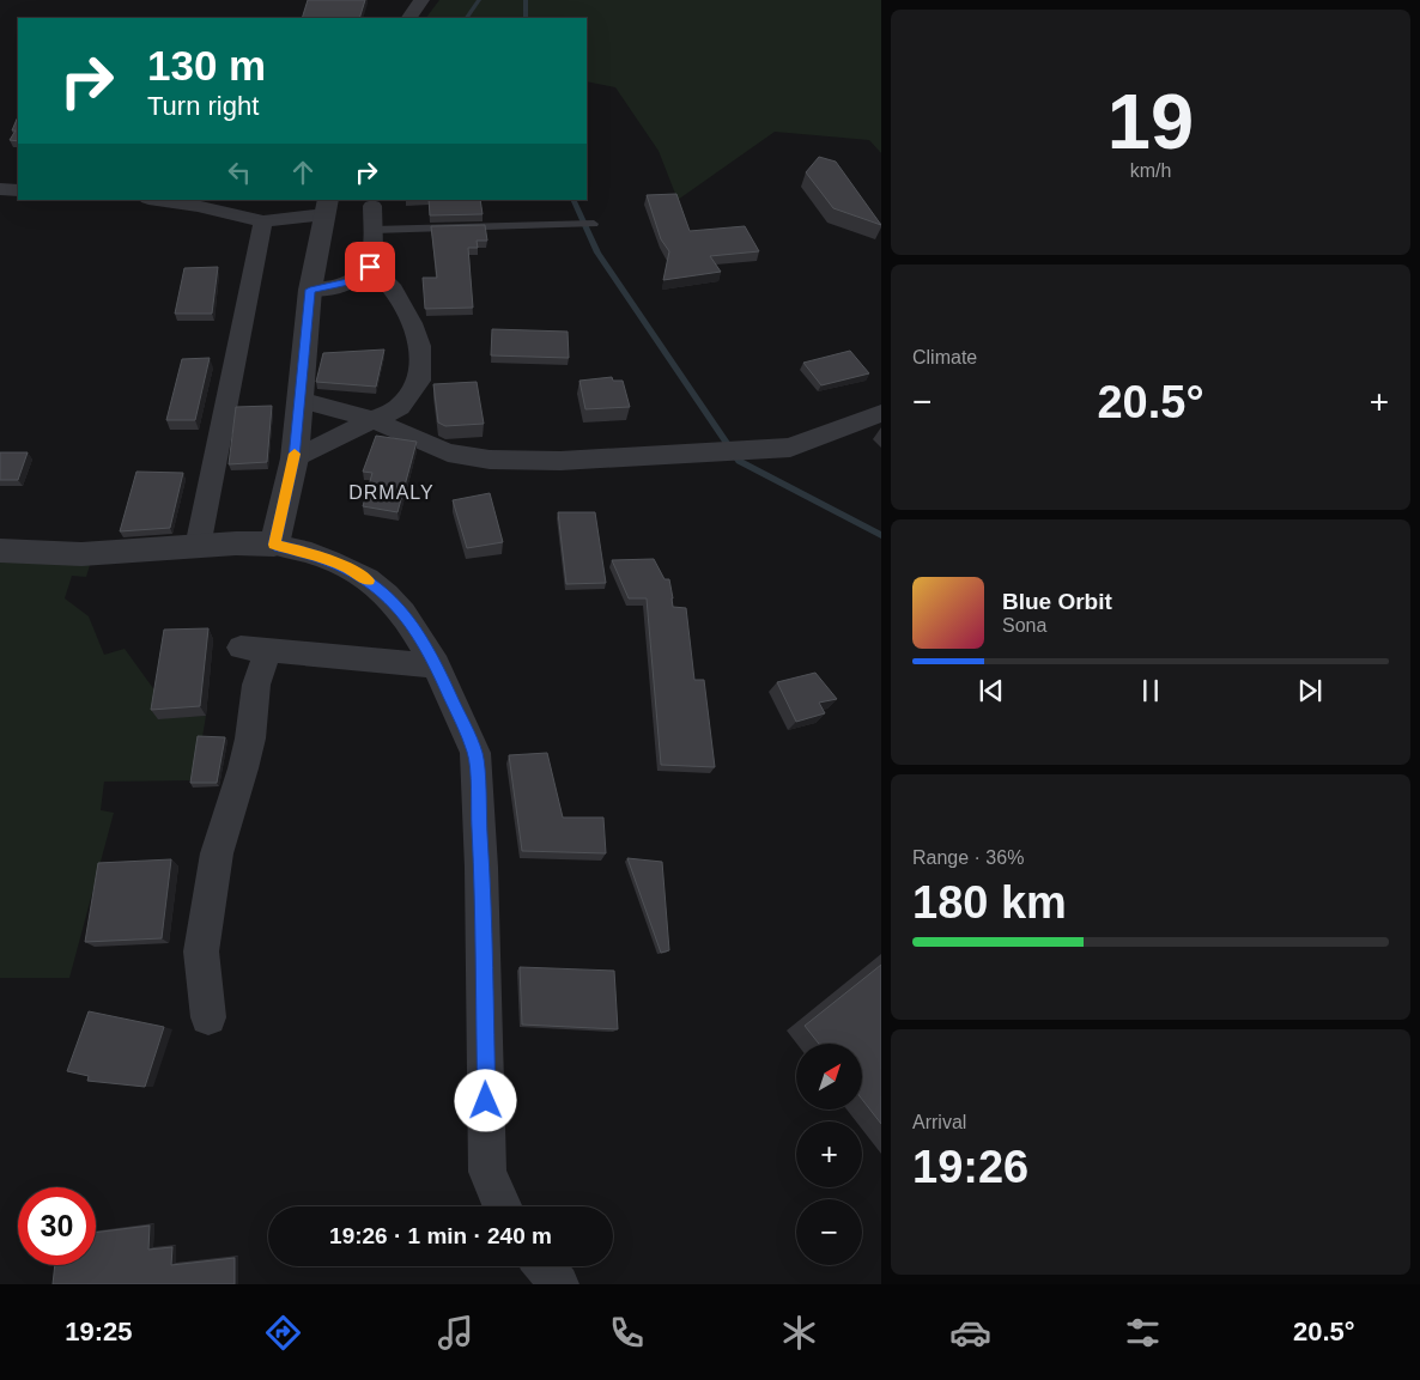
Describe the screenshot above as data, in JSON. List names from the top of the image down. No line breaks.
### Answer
{"districts":["DRMALY"],"north":"top right","page":{"tile":[["19","km/h"],"Climate",["Range · 36%","180 km"],["Arrival","19:26"]],"turn":["130 m","Turn right"],"heat":["−","20.5°","+"],"song":["Blue Orbit","Sona"],"map_buttons":["+","−"],"limit":"30","trip":"19:26 · 1 min · 240 m","tabs":["19:25","20.5°"]}}
